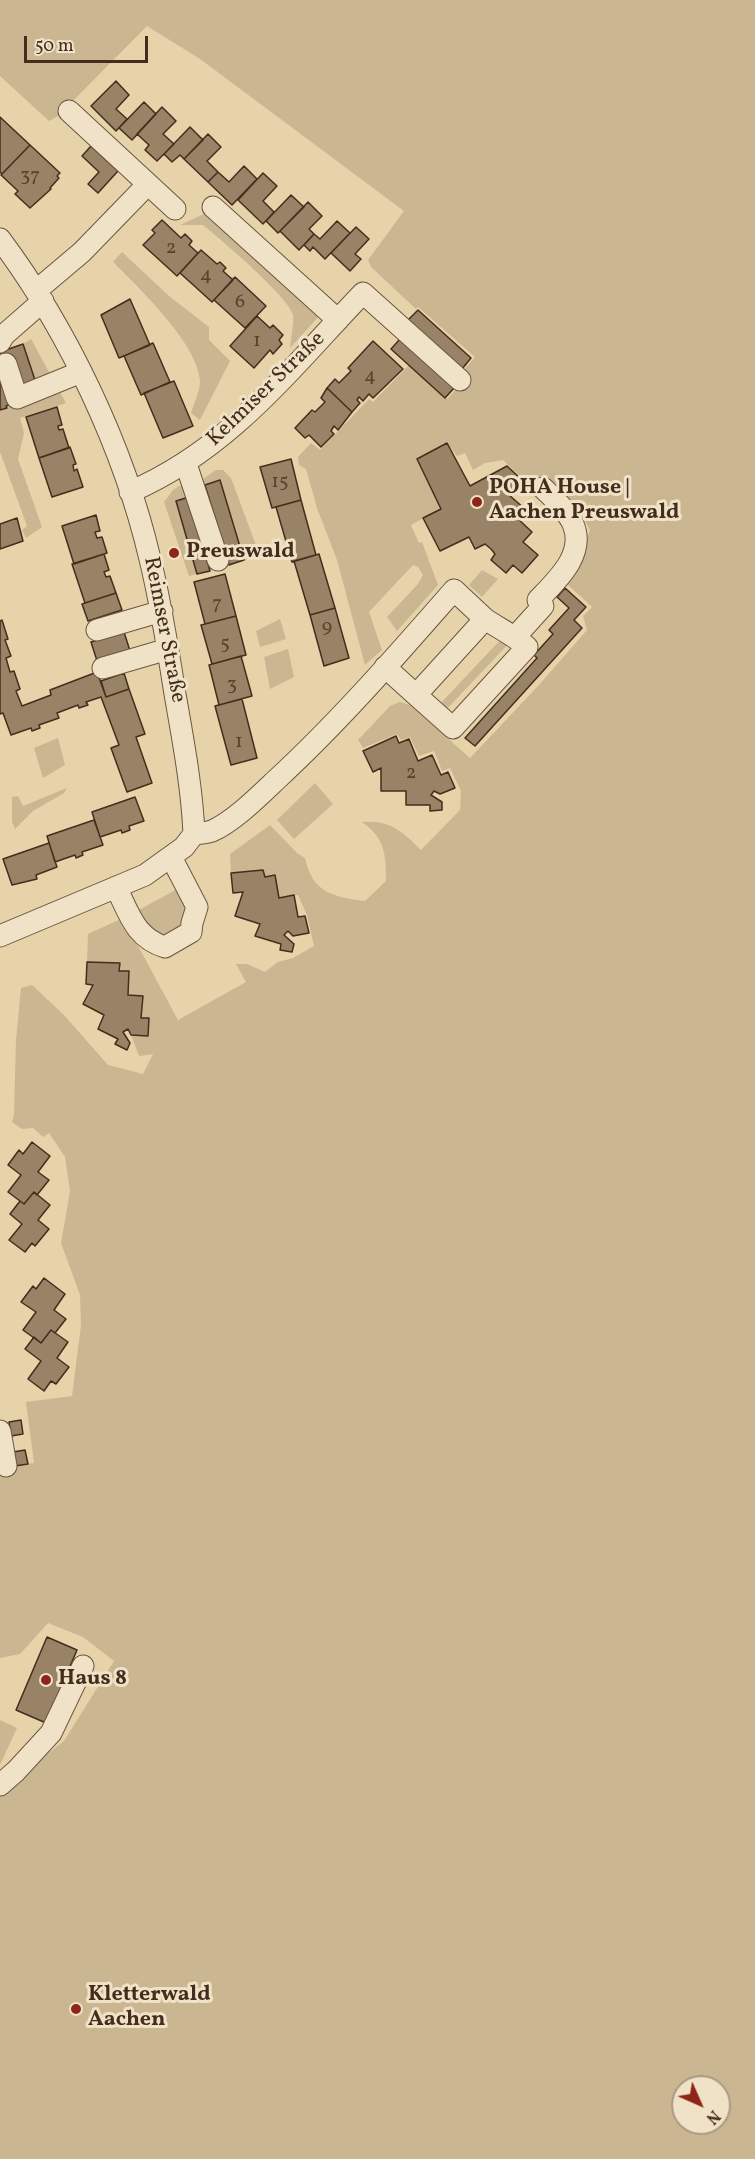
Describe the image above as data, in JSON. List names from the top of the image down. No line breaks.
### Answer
{"streets":{"street":["Kelmiser Straße","Reimser Straße"]},"crossings":[["Kelmiser Straße","Reimser Straße"]],"places":["POHA House | Aachen Preuswald","Preuswald","Haus 8","Kletterwald Aachen"],"house_numbers":["37","2","4","6","1","4","15","7","9","5","3","1","2"],"scale_bar":"50 m","north":"bottom right"}
